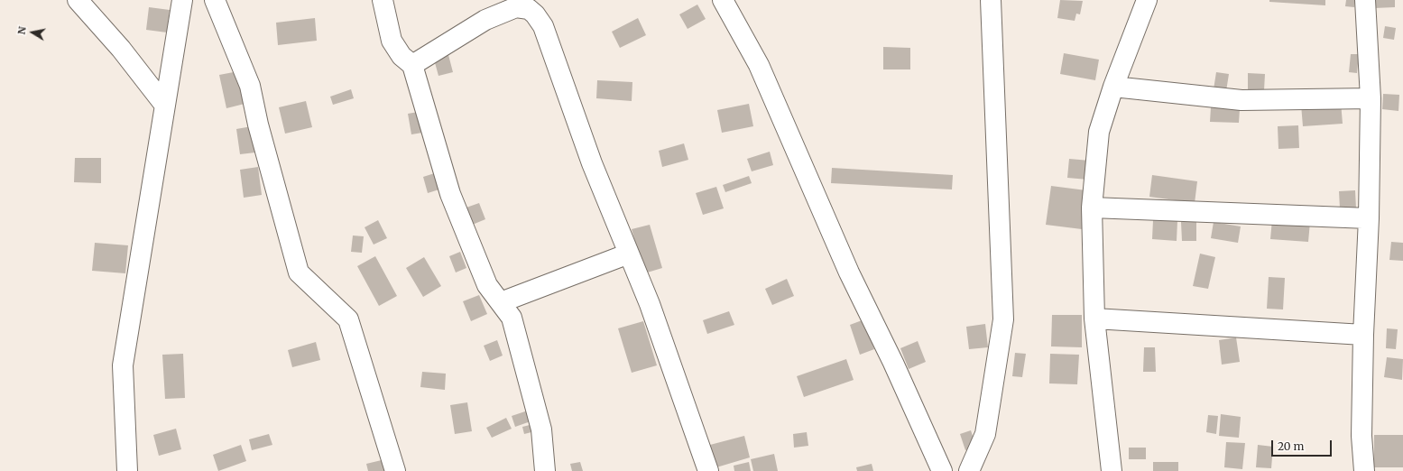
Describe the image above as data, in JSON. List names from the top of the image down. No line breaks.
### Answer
{"scale_bar":"20 m","north":"left"}
